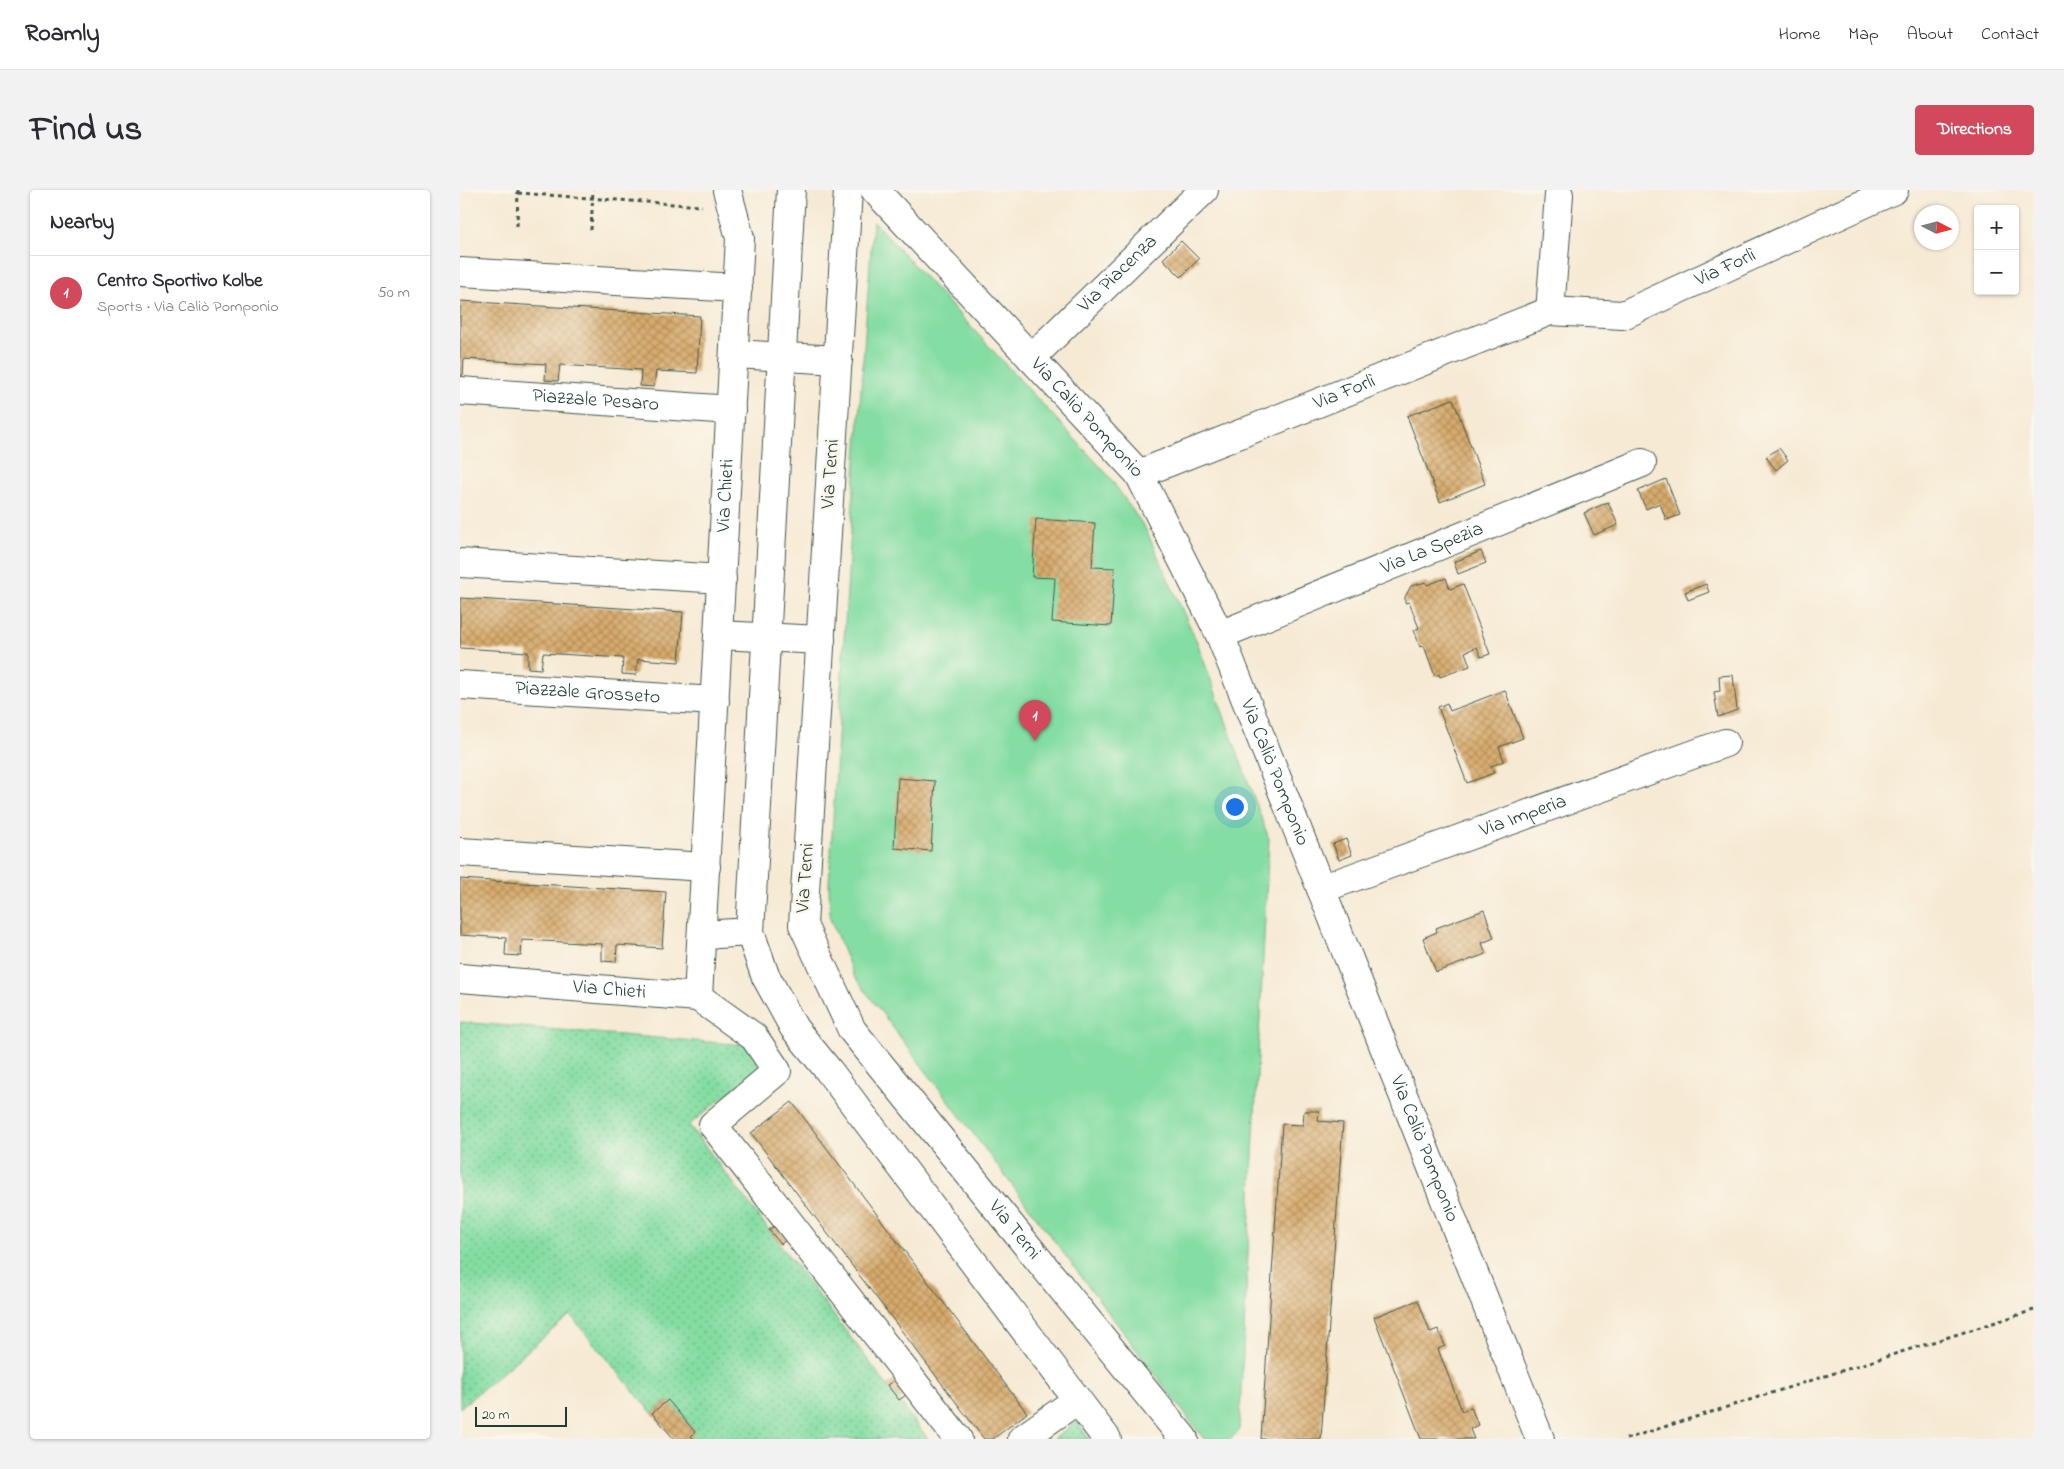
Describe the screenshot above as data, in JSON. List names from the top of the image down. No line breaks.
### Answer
{"streets":{"street":["Via Forlì","Via Piacenza","Piazzale Pesaro","Via Caliò Pomponio","Via Terni","Via Chieti","Via La Spezia","Piazzale Grosseto","Via Imperia"]},"crossings":[["Via Forlì","Via Caliò Pomponio"],["Via Piacenza","Via Caliò Pomponio"],["Piazzale Pesaro","Via Chieti"],["Via Caliò Pomponio","Via La Spezia"],["Via Caliò Pomponio","Via Imperia"],["Via Chieti","Piazzale Grosseto"]],"scale_bar":"20 m","north":"right","page":{"header":"Roamly","nav":["Home","Map","About","Contact"],"title":"Find us","buttons":"Directions","heading":"Nearby","map_buttons":["+","−"],"list":[{"mark":"1","name":"Centro Sportivo Kolbe","note":"Sports · Via Caliò Pomponio","value":"50 m"}],"pins":"1","scale":"20 m"}}
